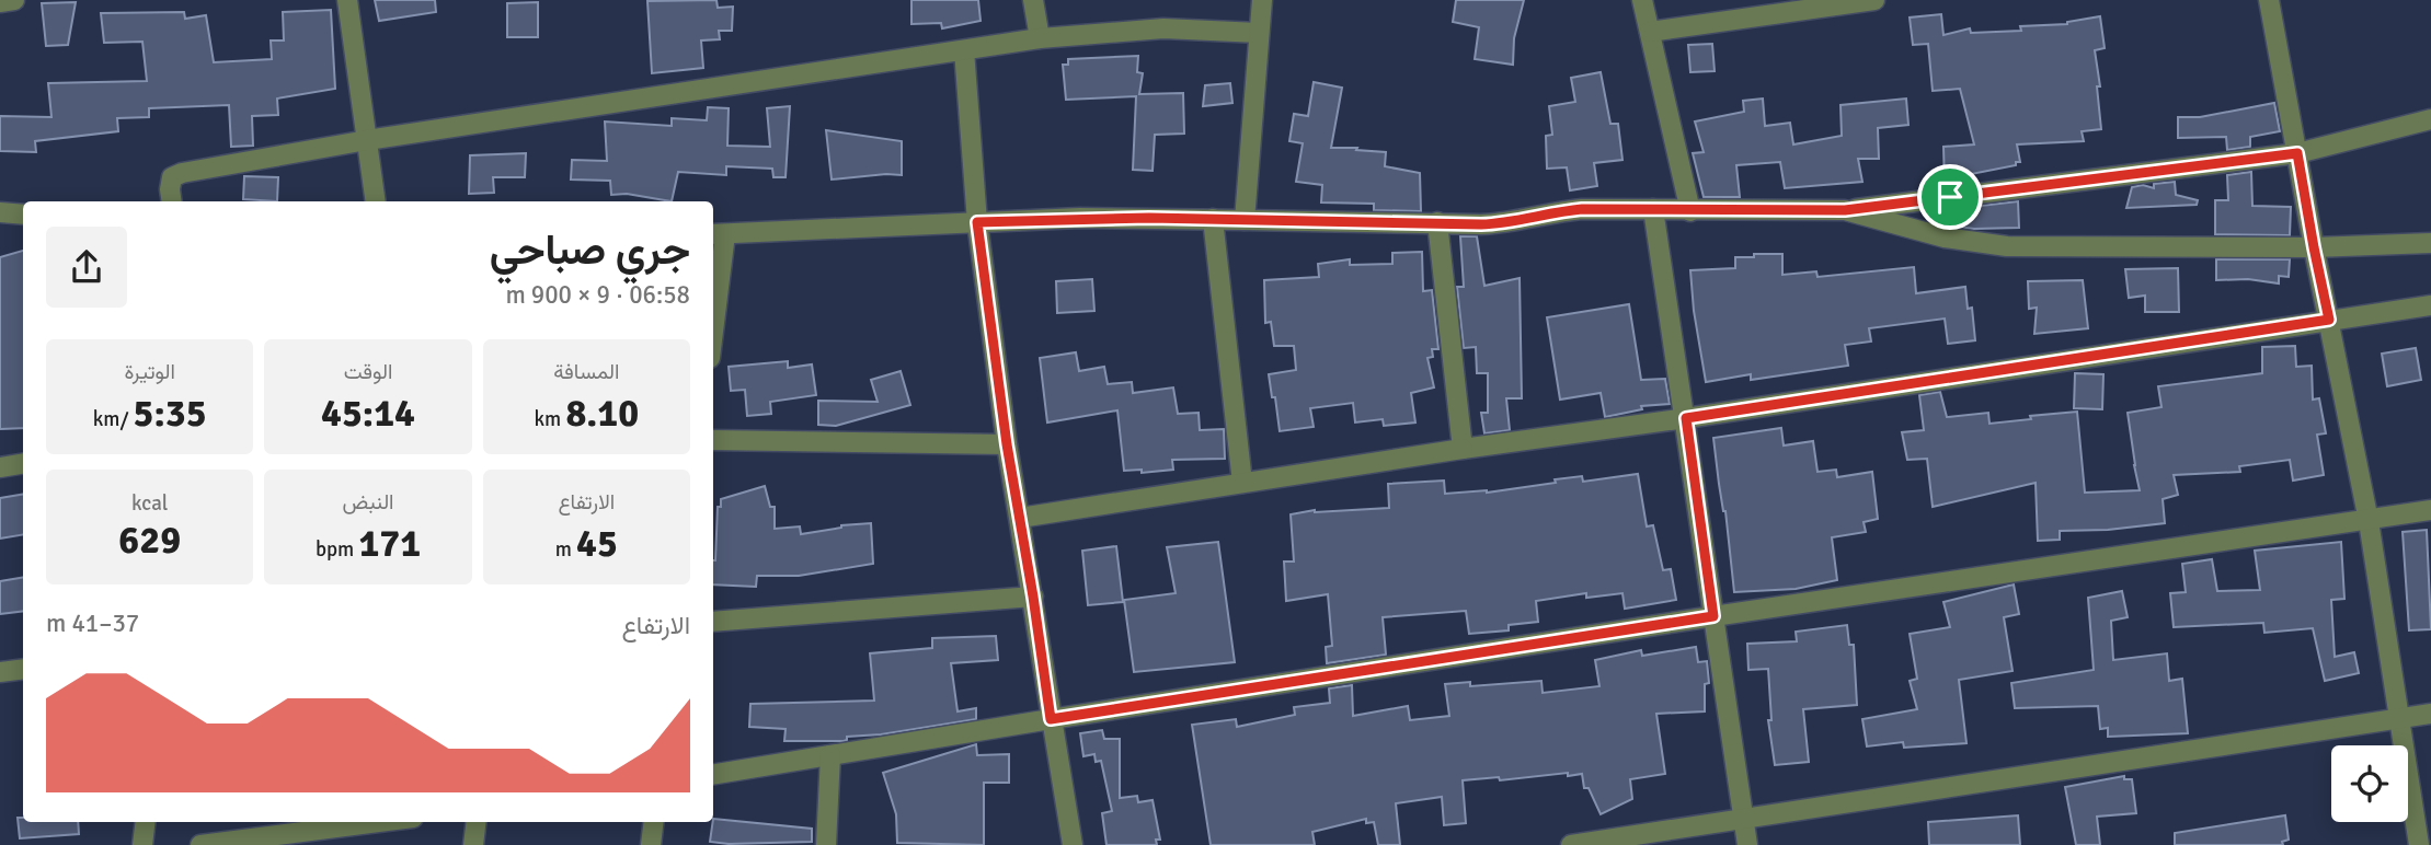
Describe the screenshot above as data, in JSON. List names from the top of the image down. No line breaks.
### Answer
{"page":{"heading":["جري صباحي","06:58 · 9 × 900 m"],"stats":[["المسافة","8.10 km"],["الوقت","45:14"],["الوتيرة","5:35 /km"],["الارتفاع","45 m"],["النبض","171 bpm"],["kcal","629"]],"chart":["الارتفاع","37–41 m"]}}
